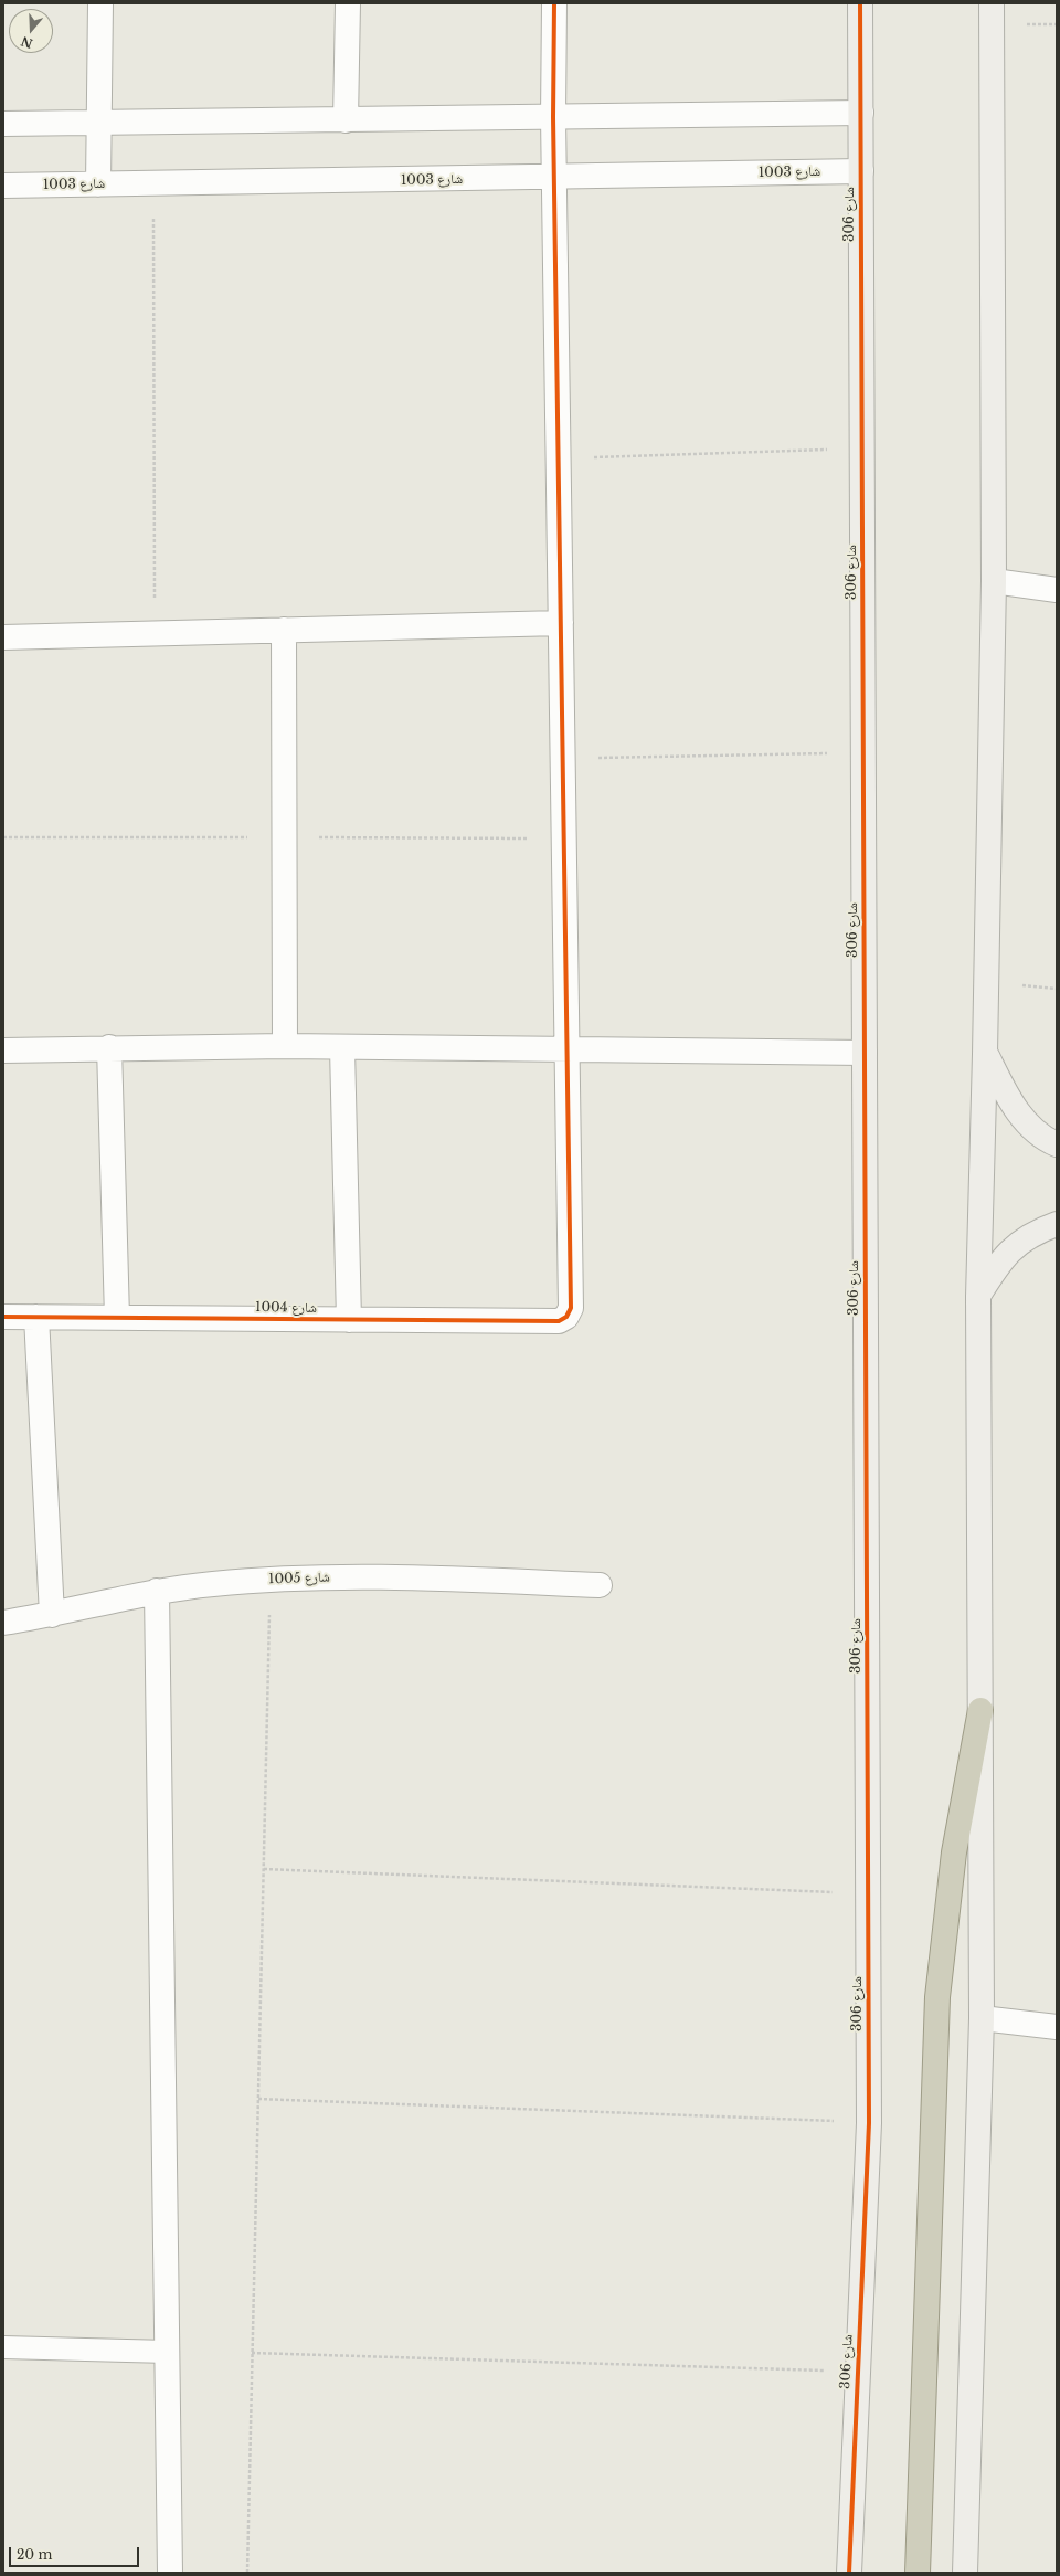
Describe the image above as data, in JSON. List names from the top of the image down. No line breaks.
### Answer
{"streets":{"street":["شارع 1003","شارع 306","شارع 1004","شارع 1005"]},"crossings":[["شارع 1003","شارع 306"]],"scale_bar":"20 m","north":"bottom"}
